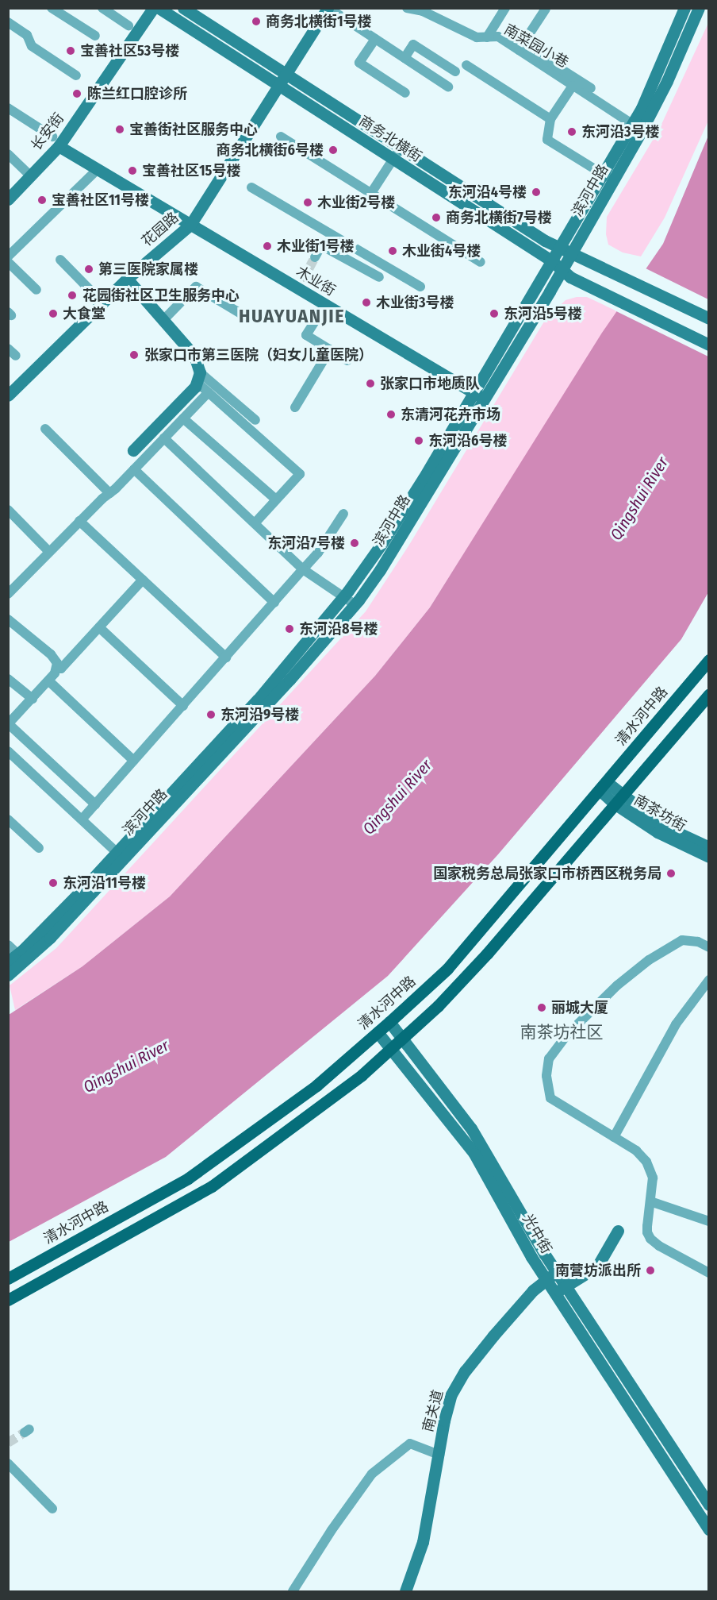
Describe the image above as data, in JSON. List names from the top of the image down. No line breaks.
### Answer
{"streets":{"main road":["长安街","商务北横街","滨河中路","花园路","木业街","清水河中路","南茶坊街","光中街","南关道"],"street":["南菜园小巷"]},"crossings":[["南菜园小巷","滨河中路"],["长安街","木业街"],["商务北横街","滨河中路"],["商务北横街","花园路"],["滨河中路","木业街"],["花园路","木业街"],["清水河中路","南茶坊街"],["清水河中路","光中街"],["光中街","南关道"]],"districts":["HUAYUANJIE","南茶坊社区"],"water":["Qingshui River"],"places":["商务北横街1号楼","宝善社区53号楼","陈兰红口腔诊所","宝善街社区服务中心","东河沿3号楼","商务北横街6号楼","宝善社区15号楼","东河沿4号楼","宝善社区11号楼","木业街2号楼","商务北横街7号楼","木业街1号楼","木业街4号楼","第三医院家属楼","花园街社区卫生服务中心","木业街3号楼","大食堂","东河沿5号楼","张家口市第三医院（妇女儿童医院）","张家口市地质队","东清河花卉市场","东河沿6号楼","东河沿7号楼","东河沿8号楼","东河沿9号楼","国家税务总局张家口市桥西区税务局","东河沿11号楼","丽城大厦","南营坊派出所"]}
